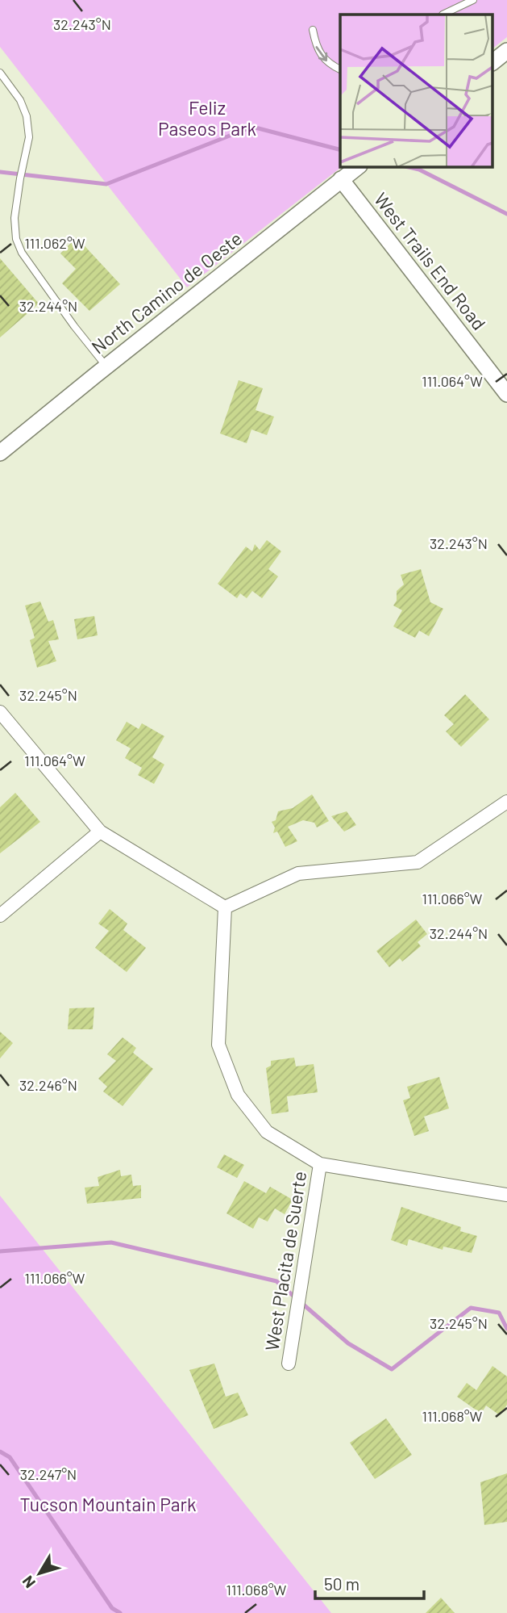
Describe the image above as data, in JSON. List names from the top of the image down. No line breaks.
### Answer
{"streets":{"street":["West Trails End Road","North Camino de Oeste","West Placita de Suerte"]},"crossings":[["West Trails End Road","North Camino de Oeste"]],"parks":["Feliz Paseos Park","Tucson Mountain Park"],"scale_bar":"50 m","north":"bottom left","coordinates":["32.243°N","111.062°W","32.244°N","111.064°W","32.245°N","111.066°W","32.246°N","111.068°W","32.247°N"]}
